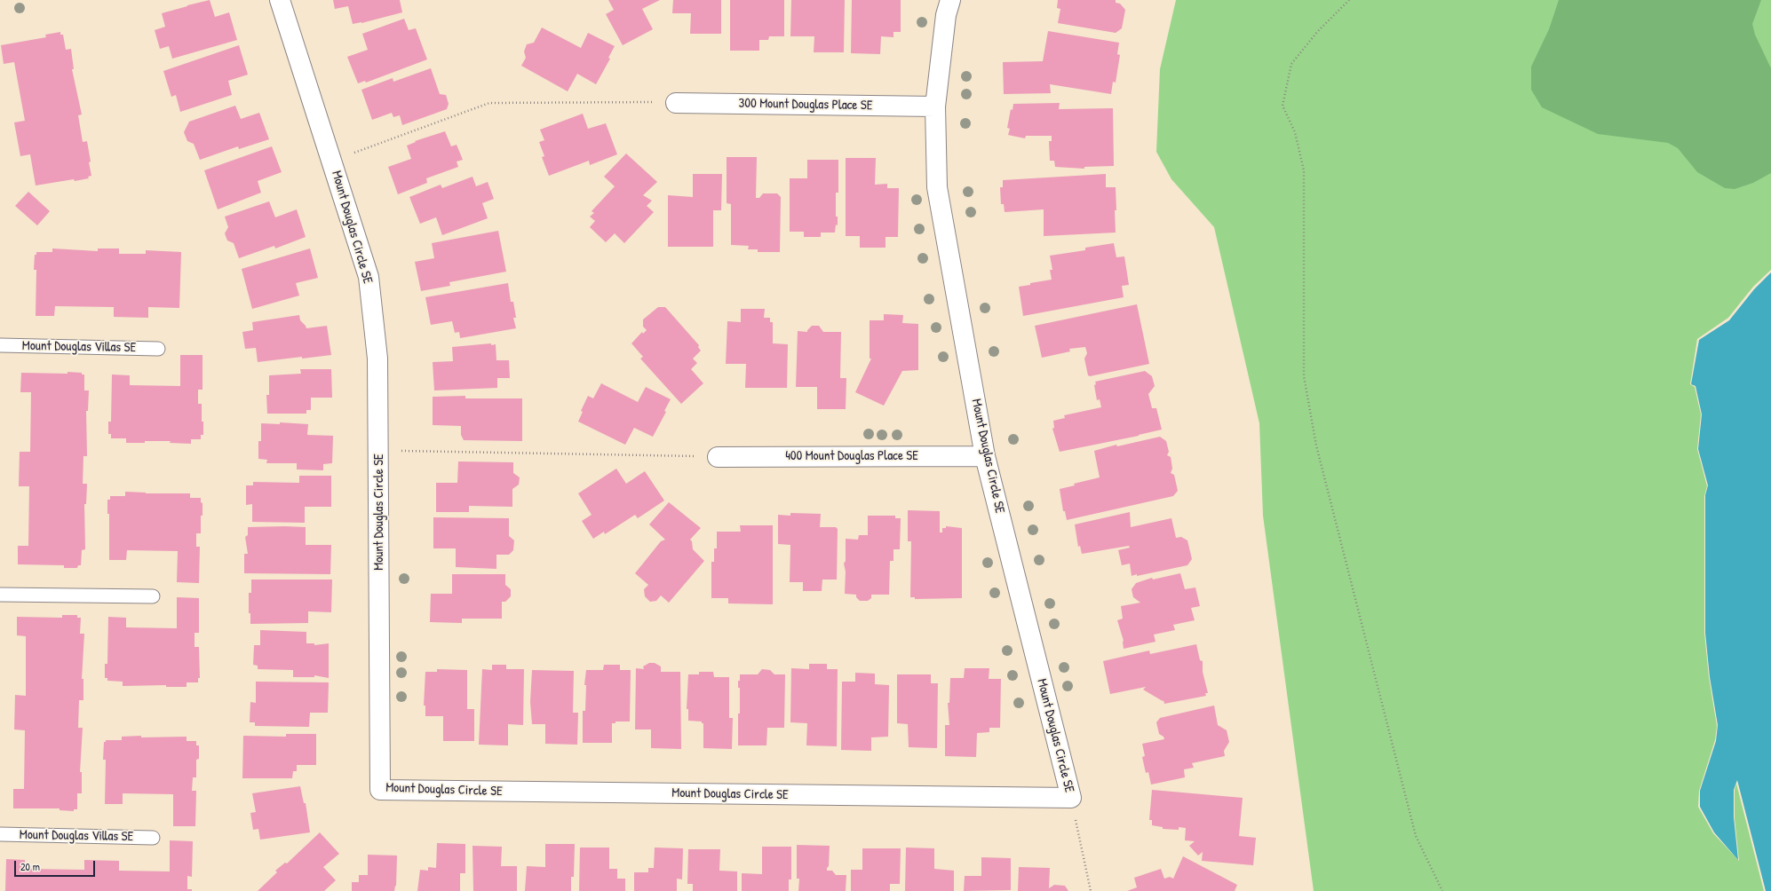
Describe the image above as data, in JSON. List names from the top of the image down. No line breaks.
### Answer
{"streets":{"street":["300 Mount Douglas Place SE","Mount Douglas Circle SE","400 Mount Douglas Place SE"],"lane":["Mount Douglas Villas SE"]},"crossings":[["300 Mount Douglas Place SE","Mount Douglas Circle SE"],["Mount Douglas Circle SE","400 Mount Douglas Place SE"]],"scale_bar":"20 m"}
